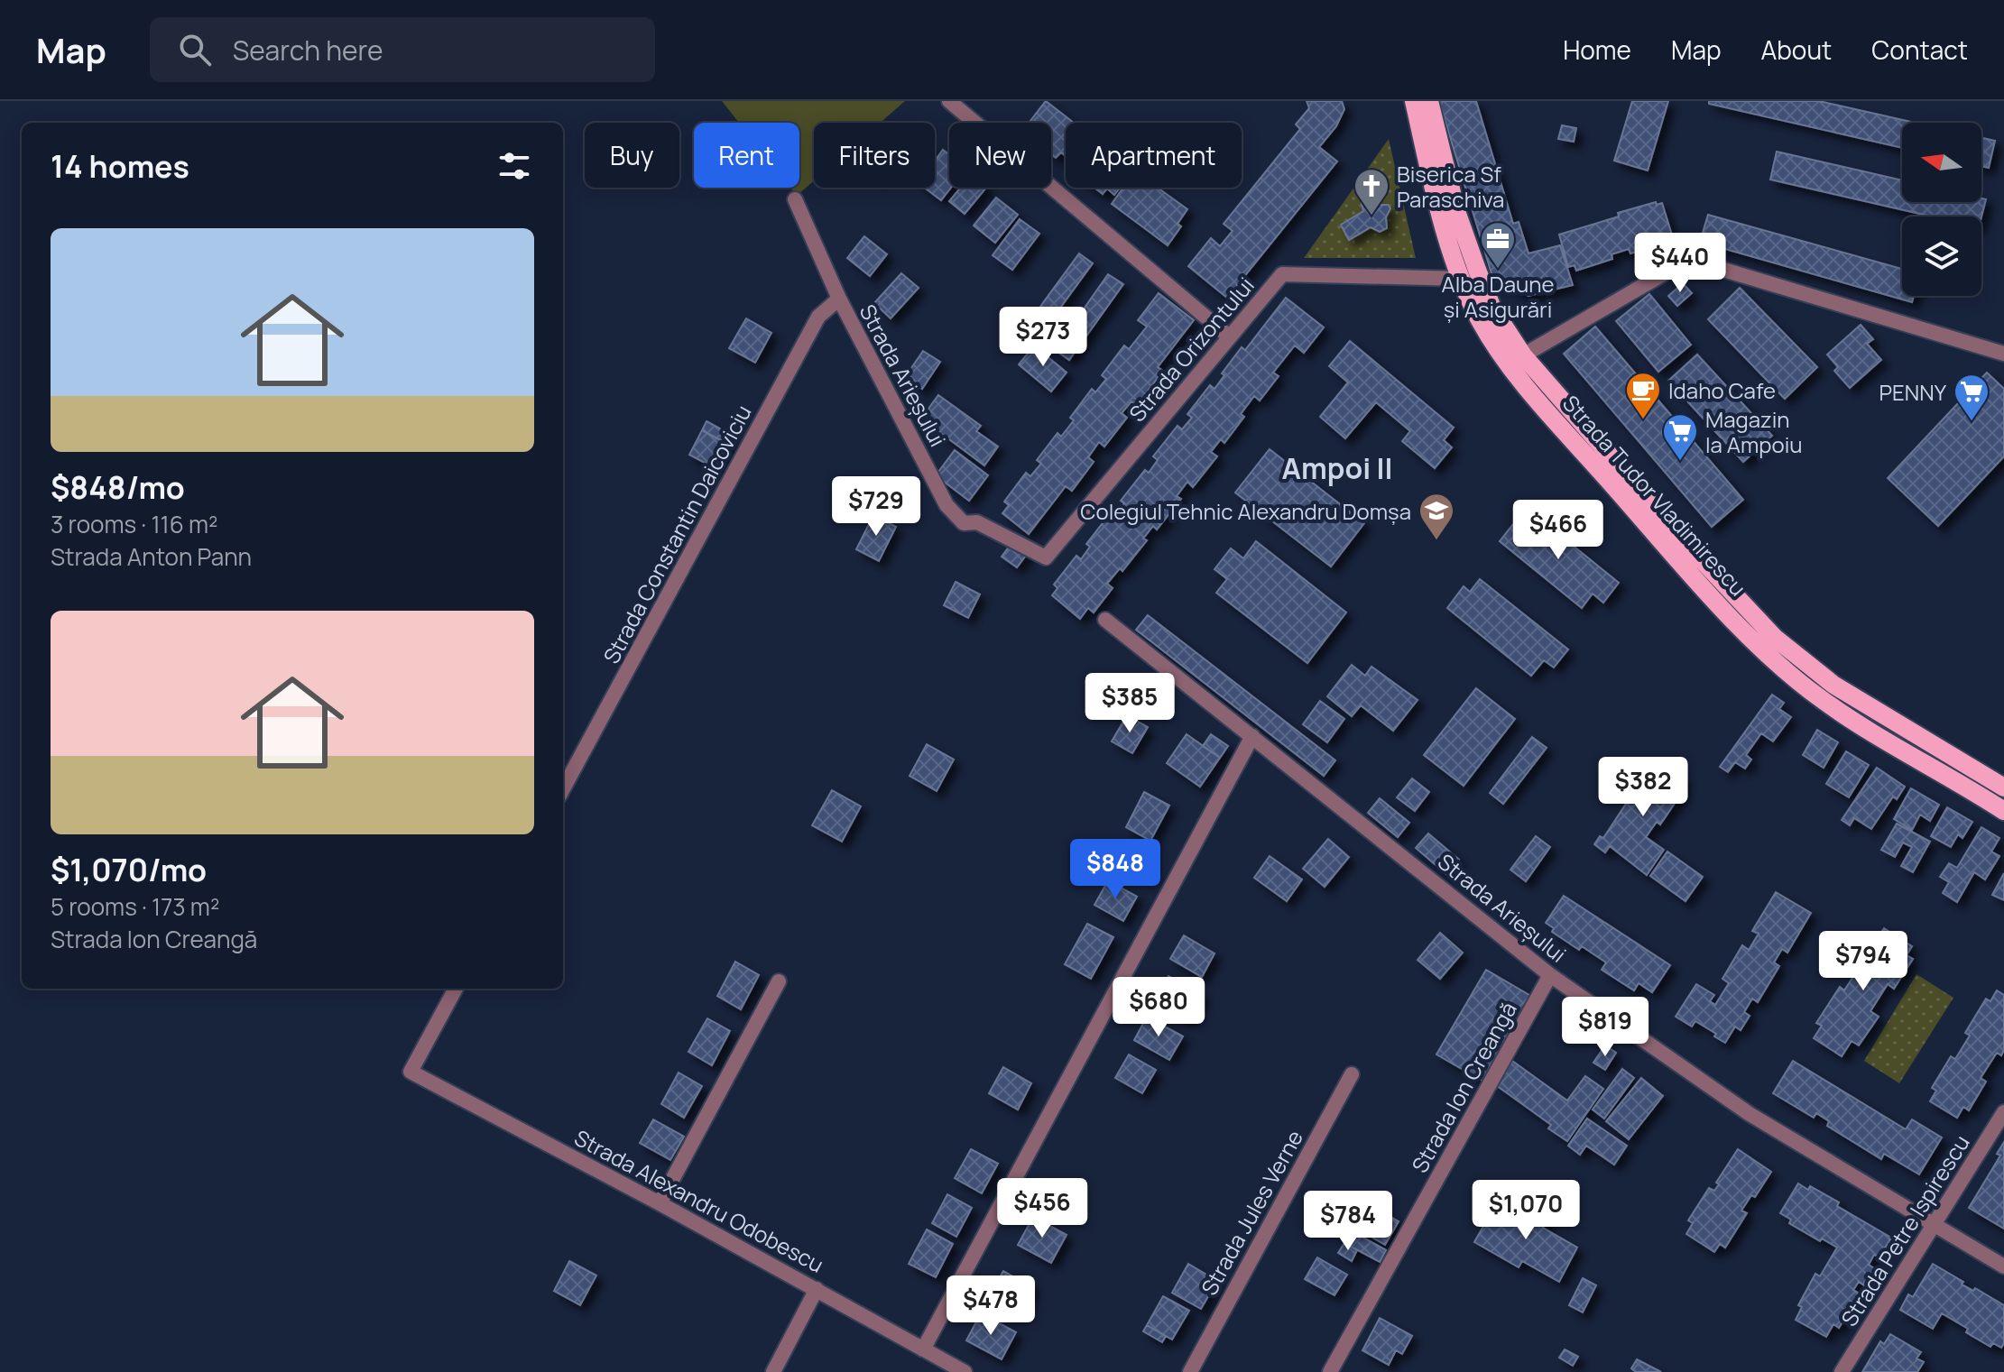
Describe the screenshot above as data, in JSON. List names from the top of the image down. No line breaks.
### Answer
{"streets":{"main road":["Strada Tudor Vladimirescu"],"street":["Strada Orizontului","Strada Arieșului","Strada Constantin Daicoviciu","Strada Ion Creangă","Strada Alexandru Odobescu","Strada Jules Verne","Strada Petre Ispirescu"]},"crossings":[["Strada Orizontului","Strada Arieșului"],["Strada Orizontului","Strada Tudor Vladimirescu"],["Strada Arieșului","Strada Constantin Daicoviciu"],["Strada Arieșului","Strada Ion Creangă"],["Strada Arieșului","Strada Petre Ispirescu"]],"districts":["Ampoi II"],"places":{"church":["Biserica Sf Paraschiva"],"office":["Alba Daune și Asigurări"],"cafe":["Idaho Cafe"],"supermarket":["PENNY","Magazin la Ampoiu"],"school or university":["Colegiul Tehnic Alexandru Domșa"]},"north":"left","page":{"header":"Map","search":"Search here","nav":["Home","Map","About","Contact"],"chip":["Buy","Rent","Filters","New","Apartment"],"heading":"14 homes","list":[{"name":"$848/mo","note":"3 rooms · 116 m² · Strada Anton Pann"},{"name":"$1,070/mo","note":"5 rooms · 173 m² · Strada Ion Creangă"}],"price":["$440","$273","$729","$466","$385","$382","$848","$794","$680","$819","$456","$1,070","$784","$478"]}}
